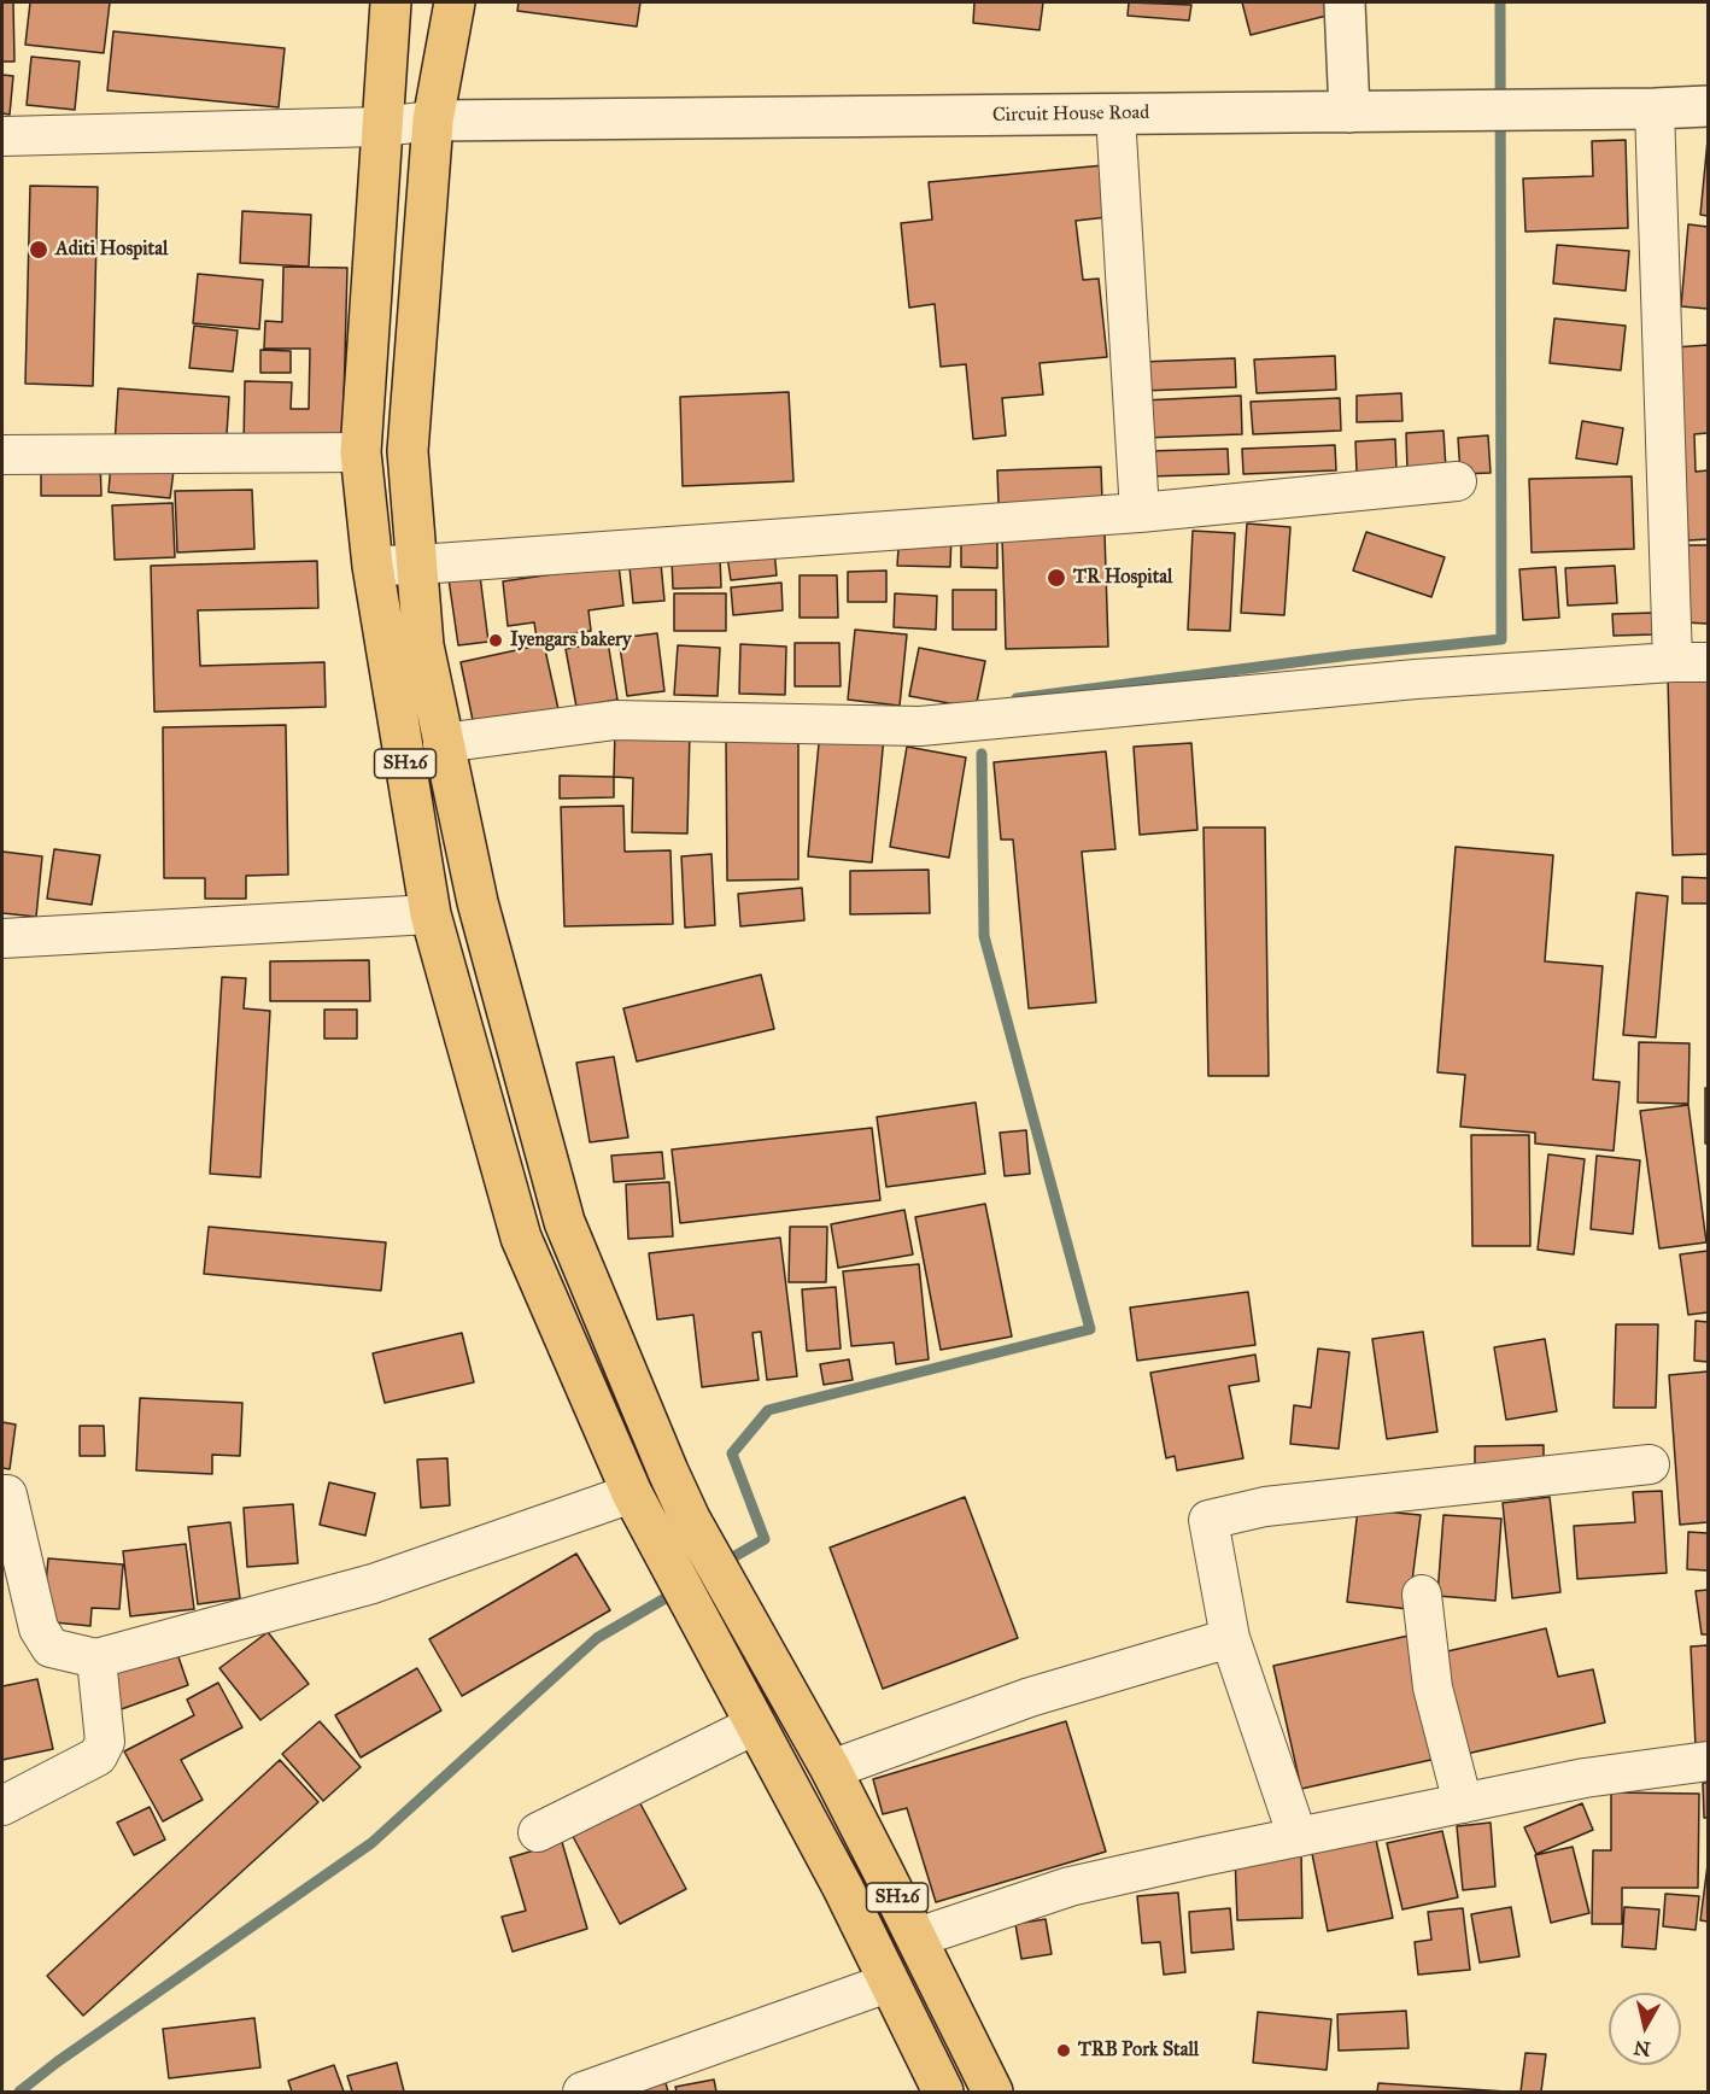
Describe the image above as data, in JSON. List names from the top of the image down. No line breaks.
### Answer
{"streets":{"main road":["SH26"],"street":["Circuit House Road"]},"crossings":[["Circuit House Road","SH26"]],"places":["Aditi Hospital","TR Hospital","Iyengars bakery","TRB Pork Stall"],"north":"bottom"}
